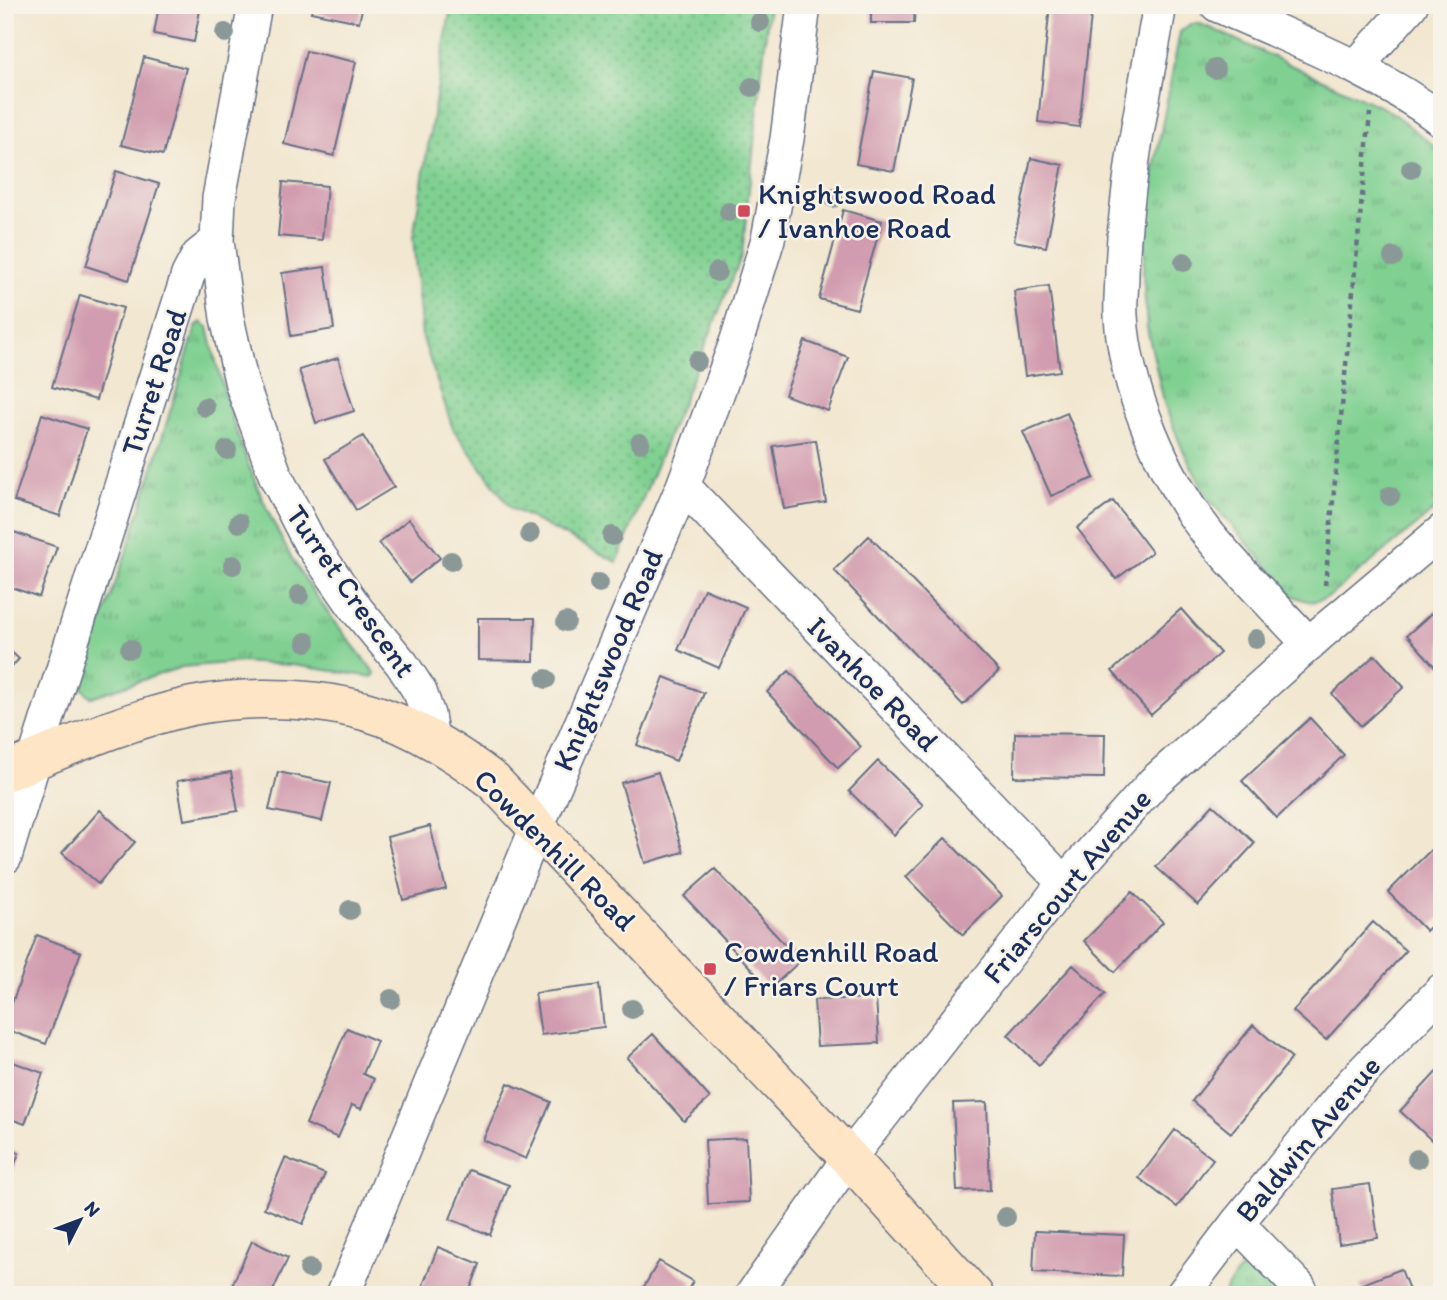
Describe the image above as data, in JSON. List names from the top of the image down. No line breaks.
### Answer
{"streets":{"street":["Turret Road","Turret Crescent","Knightswood Road","Ivanhoe Road","Cowdenhill Road","Friarscourt Avenue","Baldwin Avenue"]},"crossings":[["Turret Road","Turret Crescent"],["Turret Road","Cowdenhill Road"],["Turret Crescent","Cowdenhill Road"],["Knightswood Road","Ivanhoe Road"],["Knightswood Road","Cowdenhill Road"],["Ivanhoe Road","Friarscourt Avenue"],["Cowdenhill Road","Friarscourt Avenue"]],"places":{"transit":["Knightswood Road / Ivanhoe Road","Cowdenhill Road / Friars Court"]},"north":"top right"}
